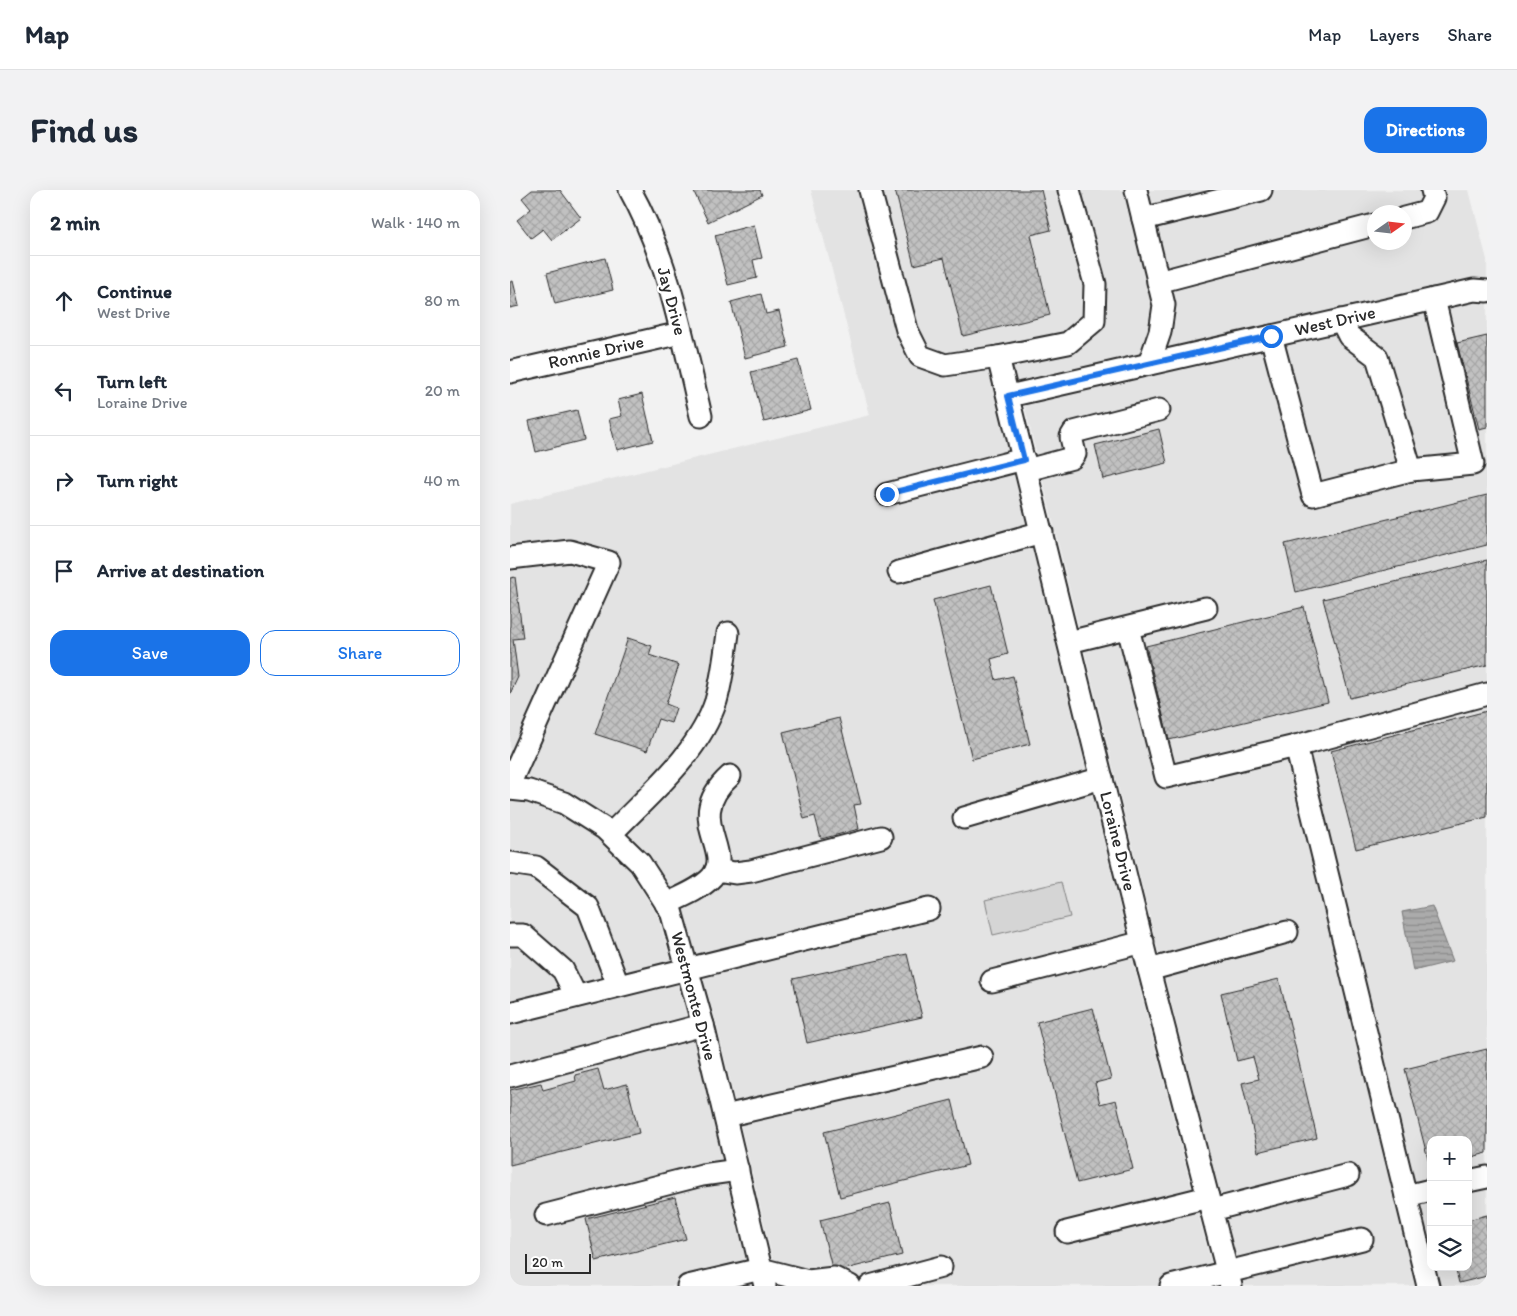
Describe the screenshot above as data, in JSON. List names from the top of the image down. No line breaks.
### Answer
{"streets":{"street":["Jay Drive","West Drive","Ronnie Drive","Loraine Drive","Westmonte Drive"]},"crossings":[["Jay Drive","Ronnie Drive"],["West Drive","Loraine Drive"]],"scale_bar":"20 m","north":"right","page":{"header":"Map","nav":["Map","Layers","Share"],"buttons":["Directions",["Save","Share"]],"title":"Find us","heading":["2 min","Walk · 140 m"],"list":[["Continue","West Drive","80 m"],["Turn left","Loraine Drive","20 m"],["Turn right","40 m"],"Arrive at destination"],"map_buttons":["+","−"],"scale":"20 m"}}
